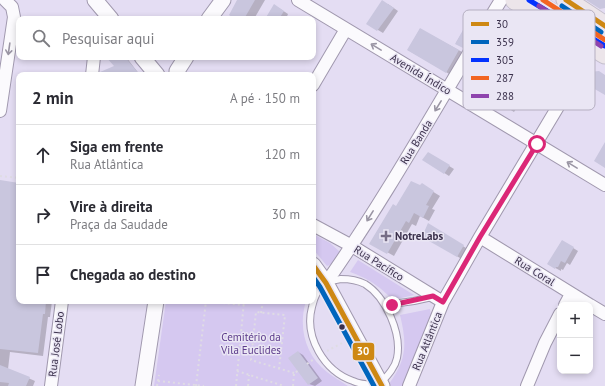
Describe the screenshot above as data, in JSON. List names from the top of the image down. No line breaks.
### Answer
{"streets":{"street":["Avenida Índico","Rua Banda","Rua Pacífico","Rua Coral","Rua Atlântica","Rua José Lobo"]},"crossings":[["Avenida Índico","Rua Banda"],["Avenida Índico","Rua Atlântica"],["Rua Banda","Rua Pacífico"],["Rua Pacífico","Rua Atlântica"],["Rua Coral","Rua Atlântica"]],"one_way":["Avenida Índico","Rua Banda"],"parks":["Cemitério da Vila Euclides"],"places":{"health":["NotreLabs"]},"lines":["transit line 30","transit line 305","transit line 287","transit line 359","transit line 288"],"legend":["30","359","305","287","288"],"page":{"search":"Pesquisar aqui","heading":["2 min","A pé · 150 m"],"list":[["Siga em frente","Rua Atlântica","120 m"],["Vire à direita","Praça da Saudade","30 m"],"Chegada ao destino"],"map_buttons":["+","−"]}}
